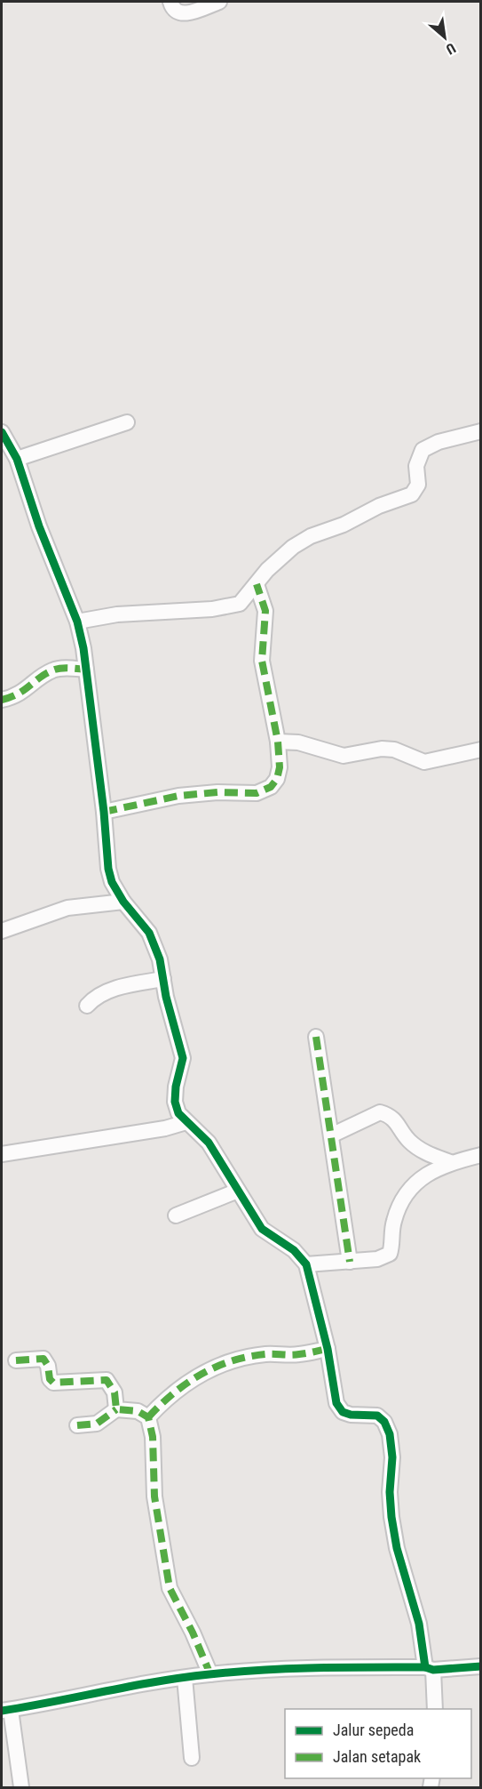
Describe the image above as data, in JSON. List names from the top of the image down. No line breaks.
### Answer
{"legend":["Jalur sepeda","Jalan setapak"],"north":"bottom right"}
